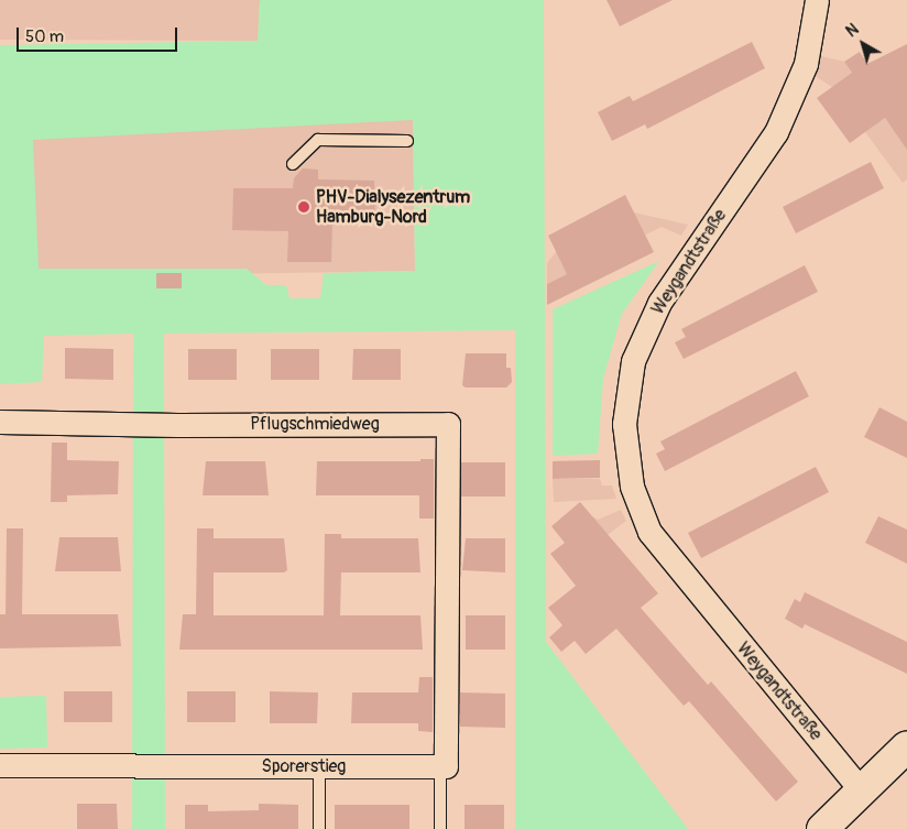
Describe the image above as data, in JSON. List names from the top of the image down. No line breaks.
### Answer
{"streets":{"street":["Weygandtstraße","Pflugschmiedweg","Sporerstieg"]},"crossings":[["Pflugschmiedweg","Sporerstieg"]],"places":["PHV-Dialysezentrum Hamburg-Nord"],"scale_bar":"50 m","north":"top left"}
